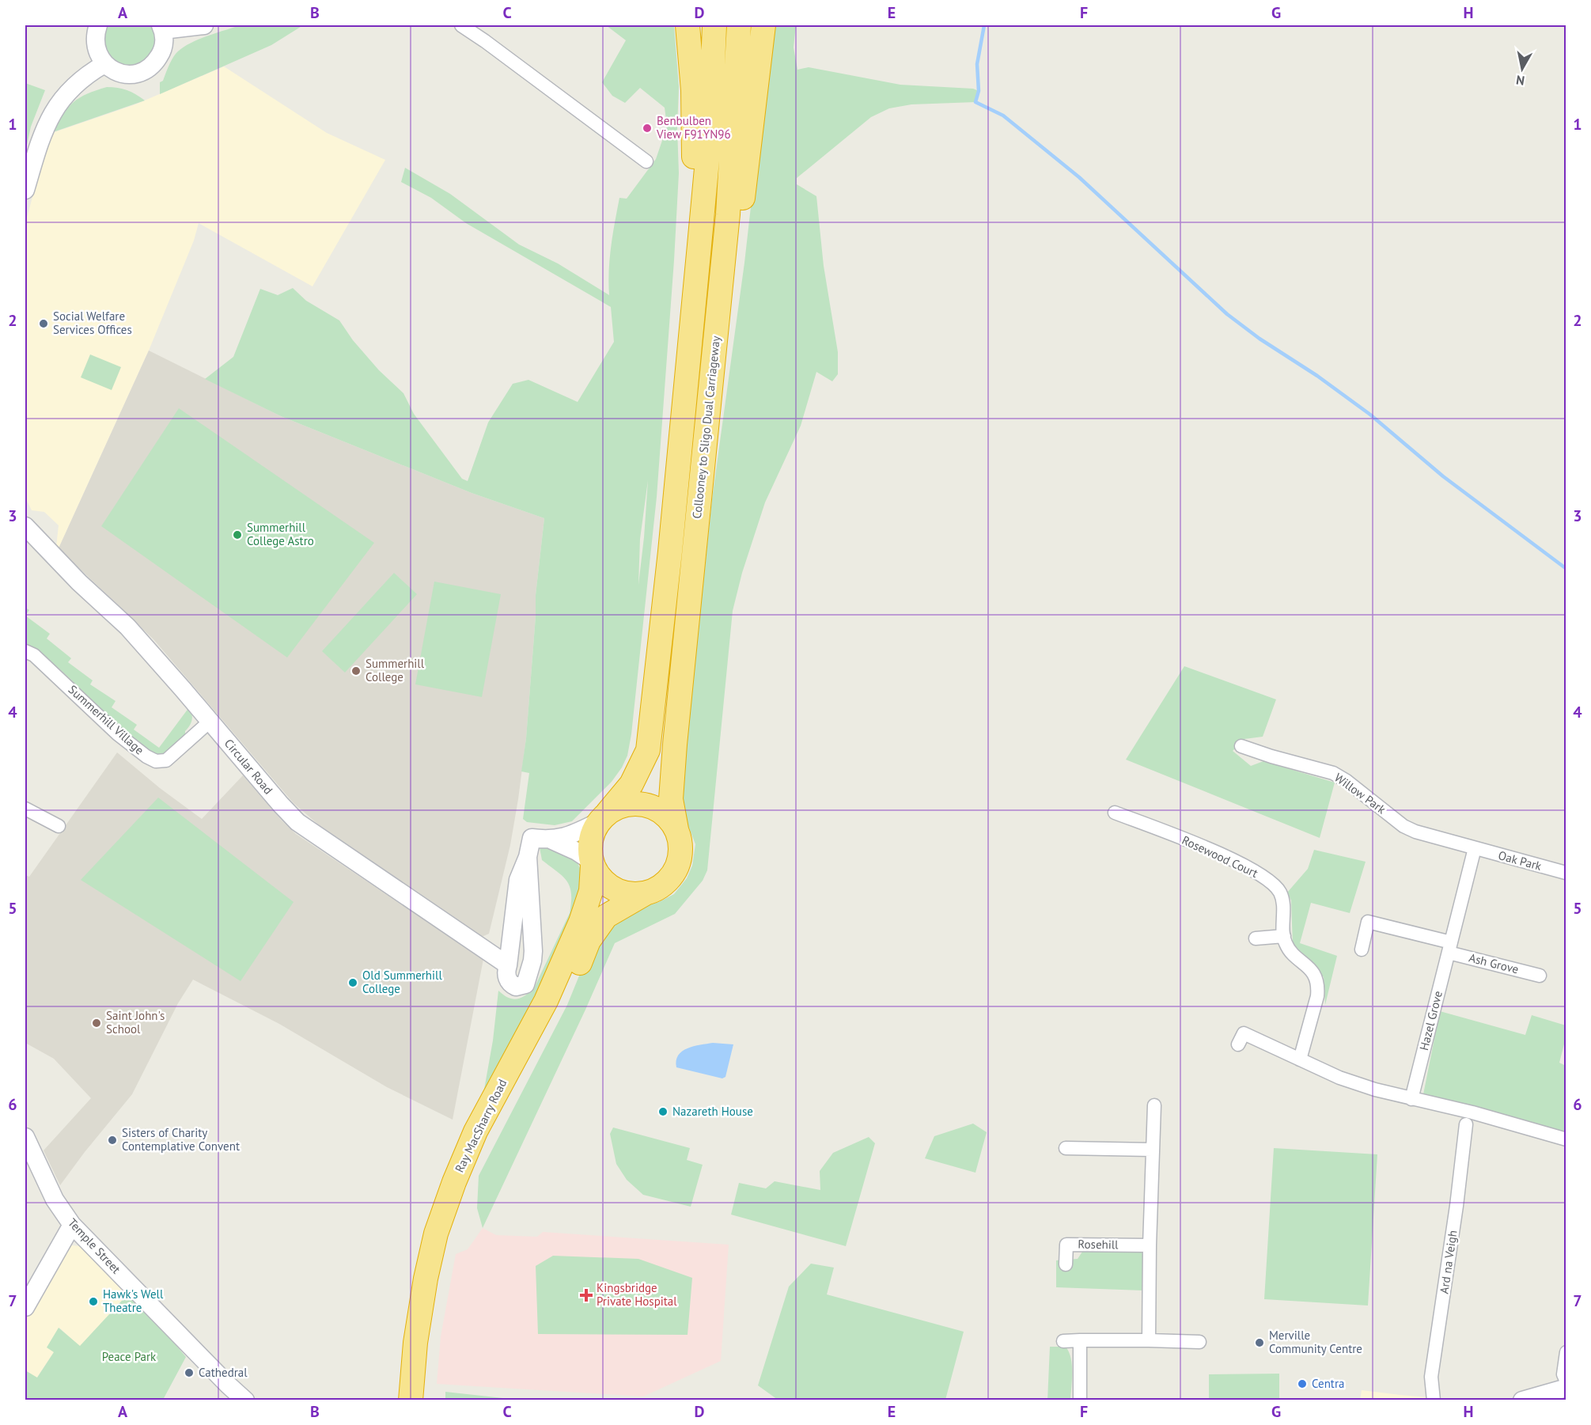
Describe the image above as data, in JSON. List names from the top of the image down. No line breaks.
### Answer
{"streets":{"highway":["Collooney to Sligo Dual Carriageway","Ray MacSharry Road"],"street":["Summerhill Village","Circular Road","Willow Park","Rosewood Court","Oak Park","Ash Grove","Hazel Grove","Rosehill","Temple Street","Ard na Veigh"]},"crossings":[["Collooney to Sligo Dual Carriageway","Ray MacSharry Road"],["Summerhill Village","Circular Road"],["Willow Park","Oak Park"],["Willow Park","Hazel Grove"],["Oak Park","Hazel Grove"],["Ash Grove","Hazel Grove"]],"parks":["Peace Park"],"places":{"other":["Benbulben View F91YN96","Social Welfare Services Offices","Summerhill College Astro","Summerhill College","Old Summerhill College","Saint John's School","Nazareth House","Sisters of Charity Contemplative Convent","Hawk's Well Theatre","Merville Community Centre","Cathedral","Centra"],"health":["Kingsbridge Private Hospital"]},"north":"bottom","grid":{"columns":["A","B","C","D","E","F","G","H"],"rows":["1","2","3","4","5","6","7"]}}
